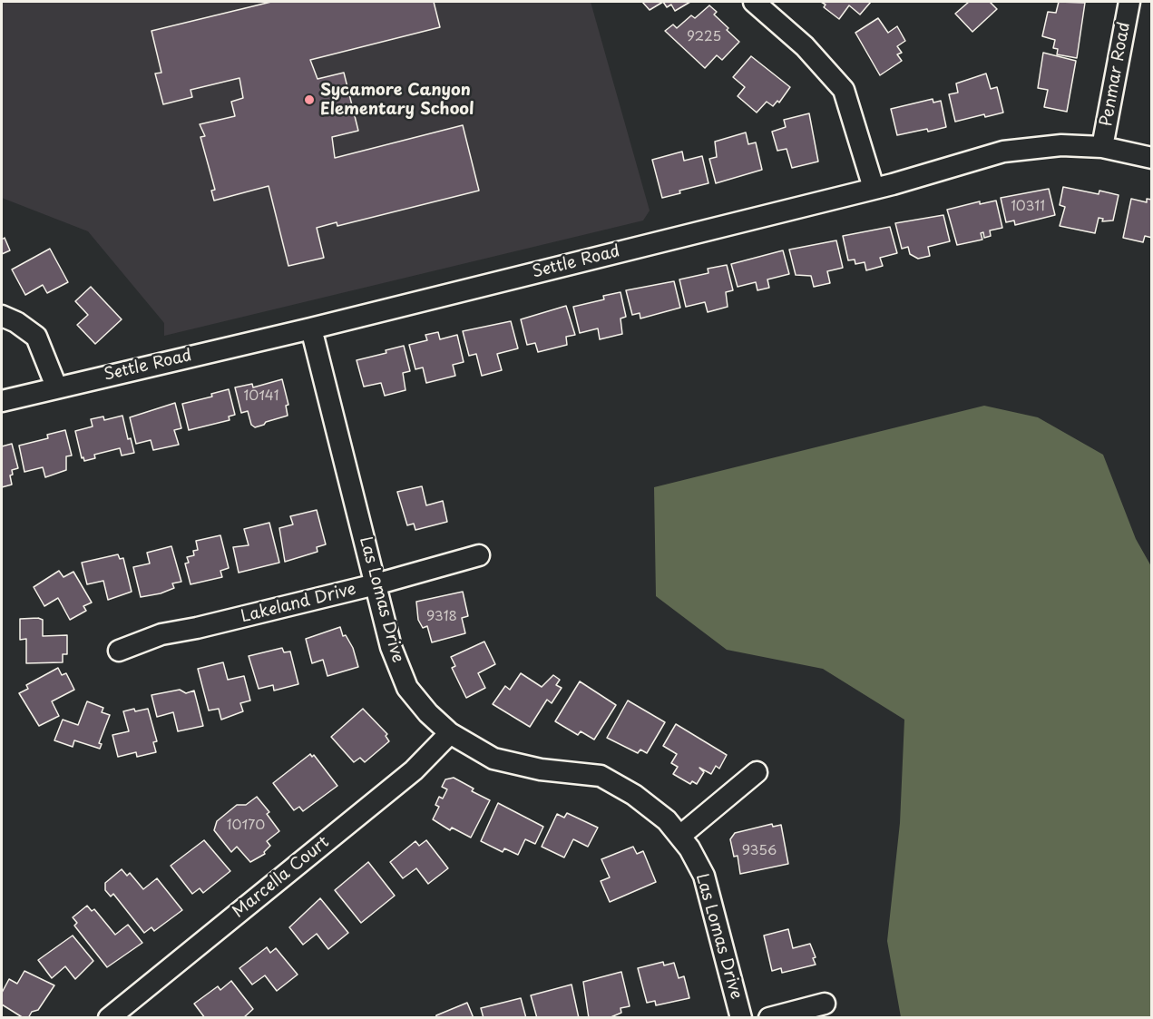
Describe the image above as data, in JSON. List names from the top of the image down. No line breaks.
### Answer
{"streets":{"street":["Penmar Road","Settle Road","Las Lomas Drive","Lakeland Drive","Marcella Court"]},"crossings":[["Penmar Road","Settle Road"],["Settle Road","Las Lomas Drive"],["Las Lomas Drive","Lakeland Drive"],["Las Lomas Drive","Marcella Court"]],"places":["Sycamore Canyon Elementary School"],"house_numbers":["9225","10311","10141","9318","10170","9356"]}
